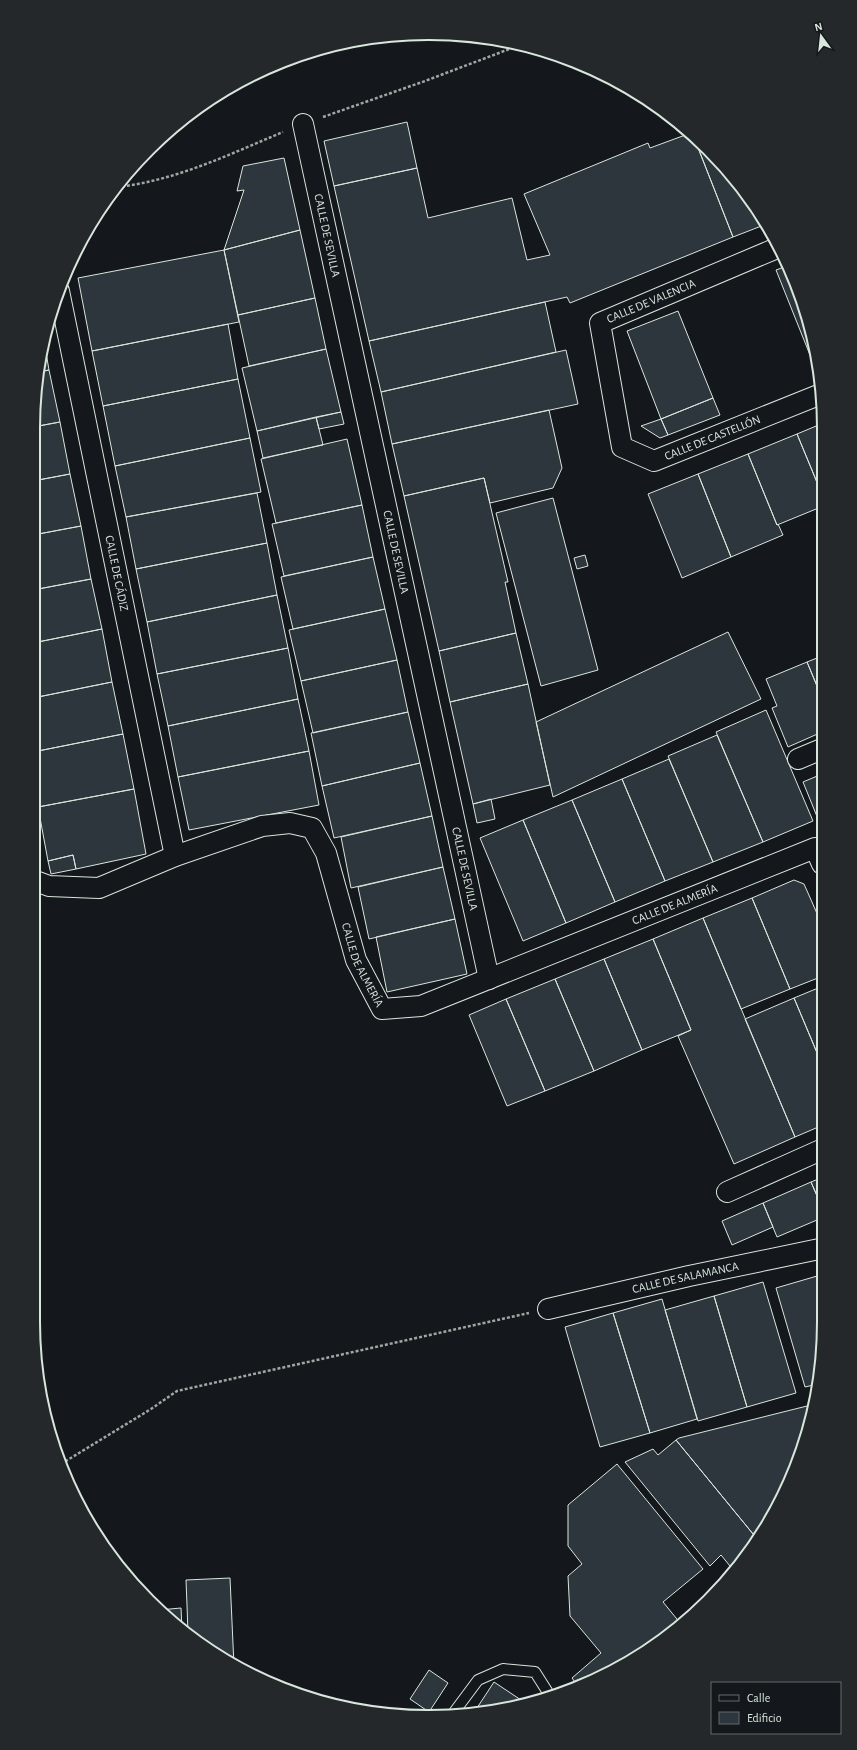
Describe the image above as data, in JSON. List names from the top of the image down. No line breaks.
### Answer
{"streets":{"street":["CALLE DE SEVILLA","CALLE DE VALENCIA","CALLE DE CASTELLÓN","CALLE DE CÁDIZ","CALLE DE ALMERÍA","CALLE DE SALAMANCA"]},"crossings":[["CALLE DE SEVILLA","CALLE DE ALMERÍA"],["CALLE DE VALENCIA","CALLE DE CASTELLÓN"],["CALLE DE CÁDIZ","CALLE DE ALMERÍA"]],"legend":["Calle","Edificio"],"north":"top"}
